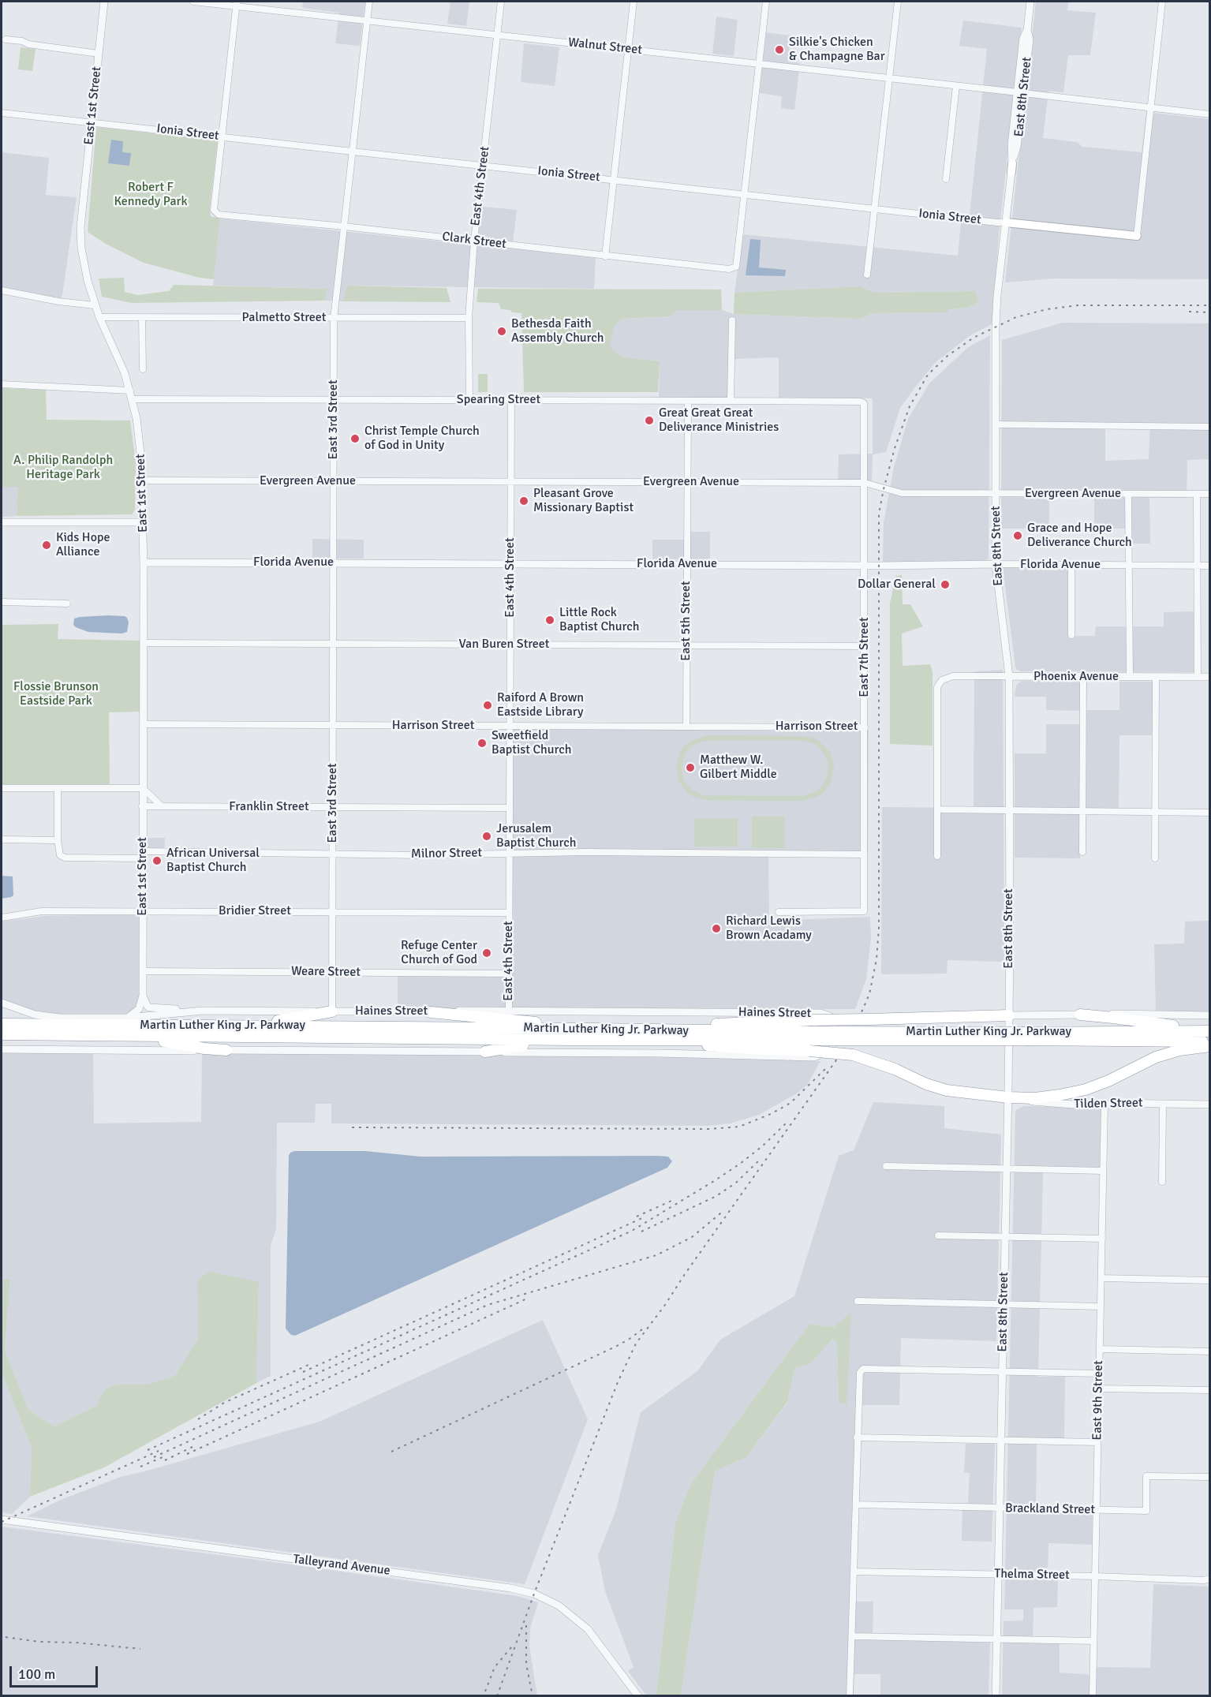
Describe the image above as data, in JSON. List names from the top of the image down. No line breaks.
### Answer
{"streets":{"highway":["Martin Luther King Jr. Parkway"],"main road":["Ionia Street"],"street":["Walnut Street","East 8th Street","East 1st Street","East 4th Street","Clark Street","Palmetto Street","Spearing Street","East 3rd Street","Evergreen Avenue","Florida Avenue","East 5th Street","Van Buren Street","East 7th Street","Phoenix Avenue","Harrison Street","Franklin Street","Milnor Street","Bridier Street","Weare Street","Haines Street","Tilden Street","East 9th Street","Brackland Street","Talleyrand Avenue","Thelma Street"]},"crossings":[["Walnut Street","East 8th Street"],["Walnut Street","East 4th Street"],["Walnut Street","East 3rd Street"],["East 8th Street","Ionia Street"],["East 8th Street","Evergreen Avenue"],["East 8th Street","Florida Avenue"],["East 8th Street","Phoenix Avenue"],["East 8th Street","Tilden Street"],["East 8th Street","Brackland Street"],["East 8th Street","Thelma Street"],["East 1st Street","Ionia Street"],["East 1st Street","Palmetto Street"],["East 1st Street","Spearing Street"],["East 1st Street","Evergreen Avenue"],["East 1st Street","Florida Avenue"],["East 1st Street","Van Buren Street"],["East 1st Street","Harrison Street"],["East 1st Street","Franklin Street"],["East 1st Street","Milnor Street"],["East 1st Street","Bridier Street"],["East 1st Street","Weare Street"],["Ionia Street","East 4th Street"],["Ionia Street","Clark Street"],["Ionia Street","East 3rd Street"],["East 4th Street","Clark Street"],["East 4th Street","Palmetto Street"],["East 4th Street","Spearing Street"],["East 4th Street","Evergreen Avenue"],["East 4th Street","Florida Avenue"],["East 4th Street","Van Buren Street"],["East 4th Street","Harrison Street"],["East 4th Street","Franklin Street"],["East 4th Street","Milnor Street"],["East 4th Street","Bridier Street"],["East 4th Street","Weare Street"],["East 4th Street","Haines Street"],["Clark Street","East 3rd Street"],["Palmetto Street","East 3rd Street"],["Spearing Street","East 3rd Street"],["Spearing Street","East 5th Street"],["Spearing Street","East 7th Street"],["East 3rd Street","Evergreen Avenue"],["East 3rd Street","Florida Avenue"],["East 3rd Street","Van Buren Street"],["East 3rd Street","Harrison Street"],["East 3rd Street","Franklin Street"],["East 3rd Street","Milnor Street"],["East 3rd Street","Bridier Street"],["East 3rd Street","Weare Street"],["East 3rd Street","Haines Street"],["Evergreen Avenue","East 5th Street"],["Evergreen Avenue","East 7th Street"],["Florida Avenue","East 5th Street"],["Florida Avenue","East 7th Street"],["East 5th Street","Van Buren Street"],["East 5th Street","Harrison Street"],["Van Buren Street","East 7th Street"],["East 7th Street","Harrison Street"],["East 7th Street","Milnor Street"],["Tilden Street","East 9th Street"],["East 9th Street","Brackland Street"],["East 9th Street","Thelma Street"]],"parks":["Robert F Kennedy Park","A. Philip Randolph Heritage Park","Flossie Brunson Eastside Park"],"places":["Silkie's Chicken & Champagne Bar","Bethesda Faith Assembly Church","Great Great Great Deliverance Ministries","Christ Temple Church of God in Unity","Pleasant Grove Missionary Baptist","Grace and Hope Deliverance Church","Kids Hope Alliance","Dollar General","Little Rock Baptist Church","Raiford A Brown Eastside Library","Sweetfield Baptist Church","Matthew W. Gilbert Middle","Jerusalem Baptist Church","African Universal Baptist Church","Richard Lewis Brown Acadamy","Refuge Center Church of God"],"scale_bar":"100 m"}
